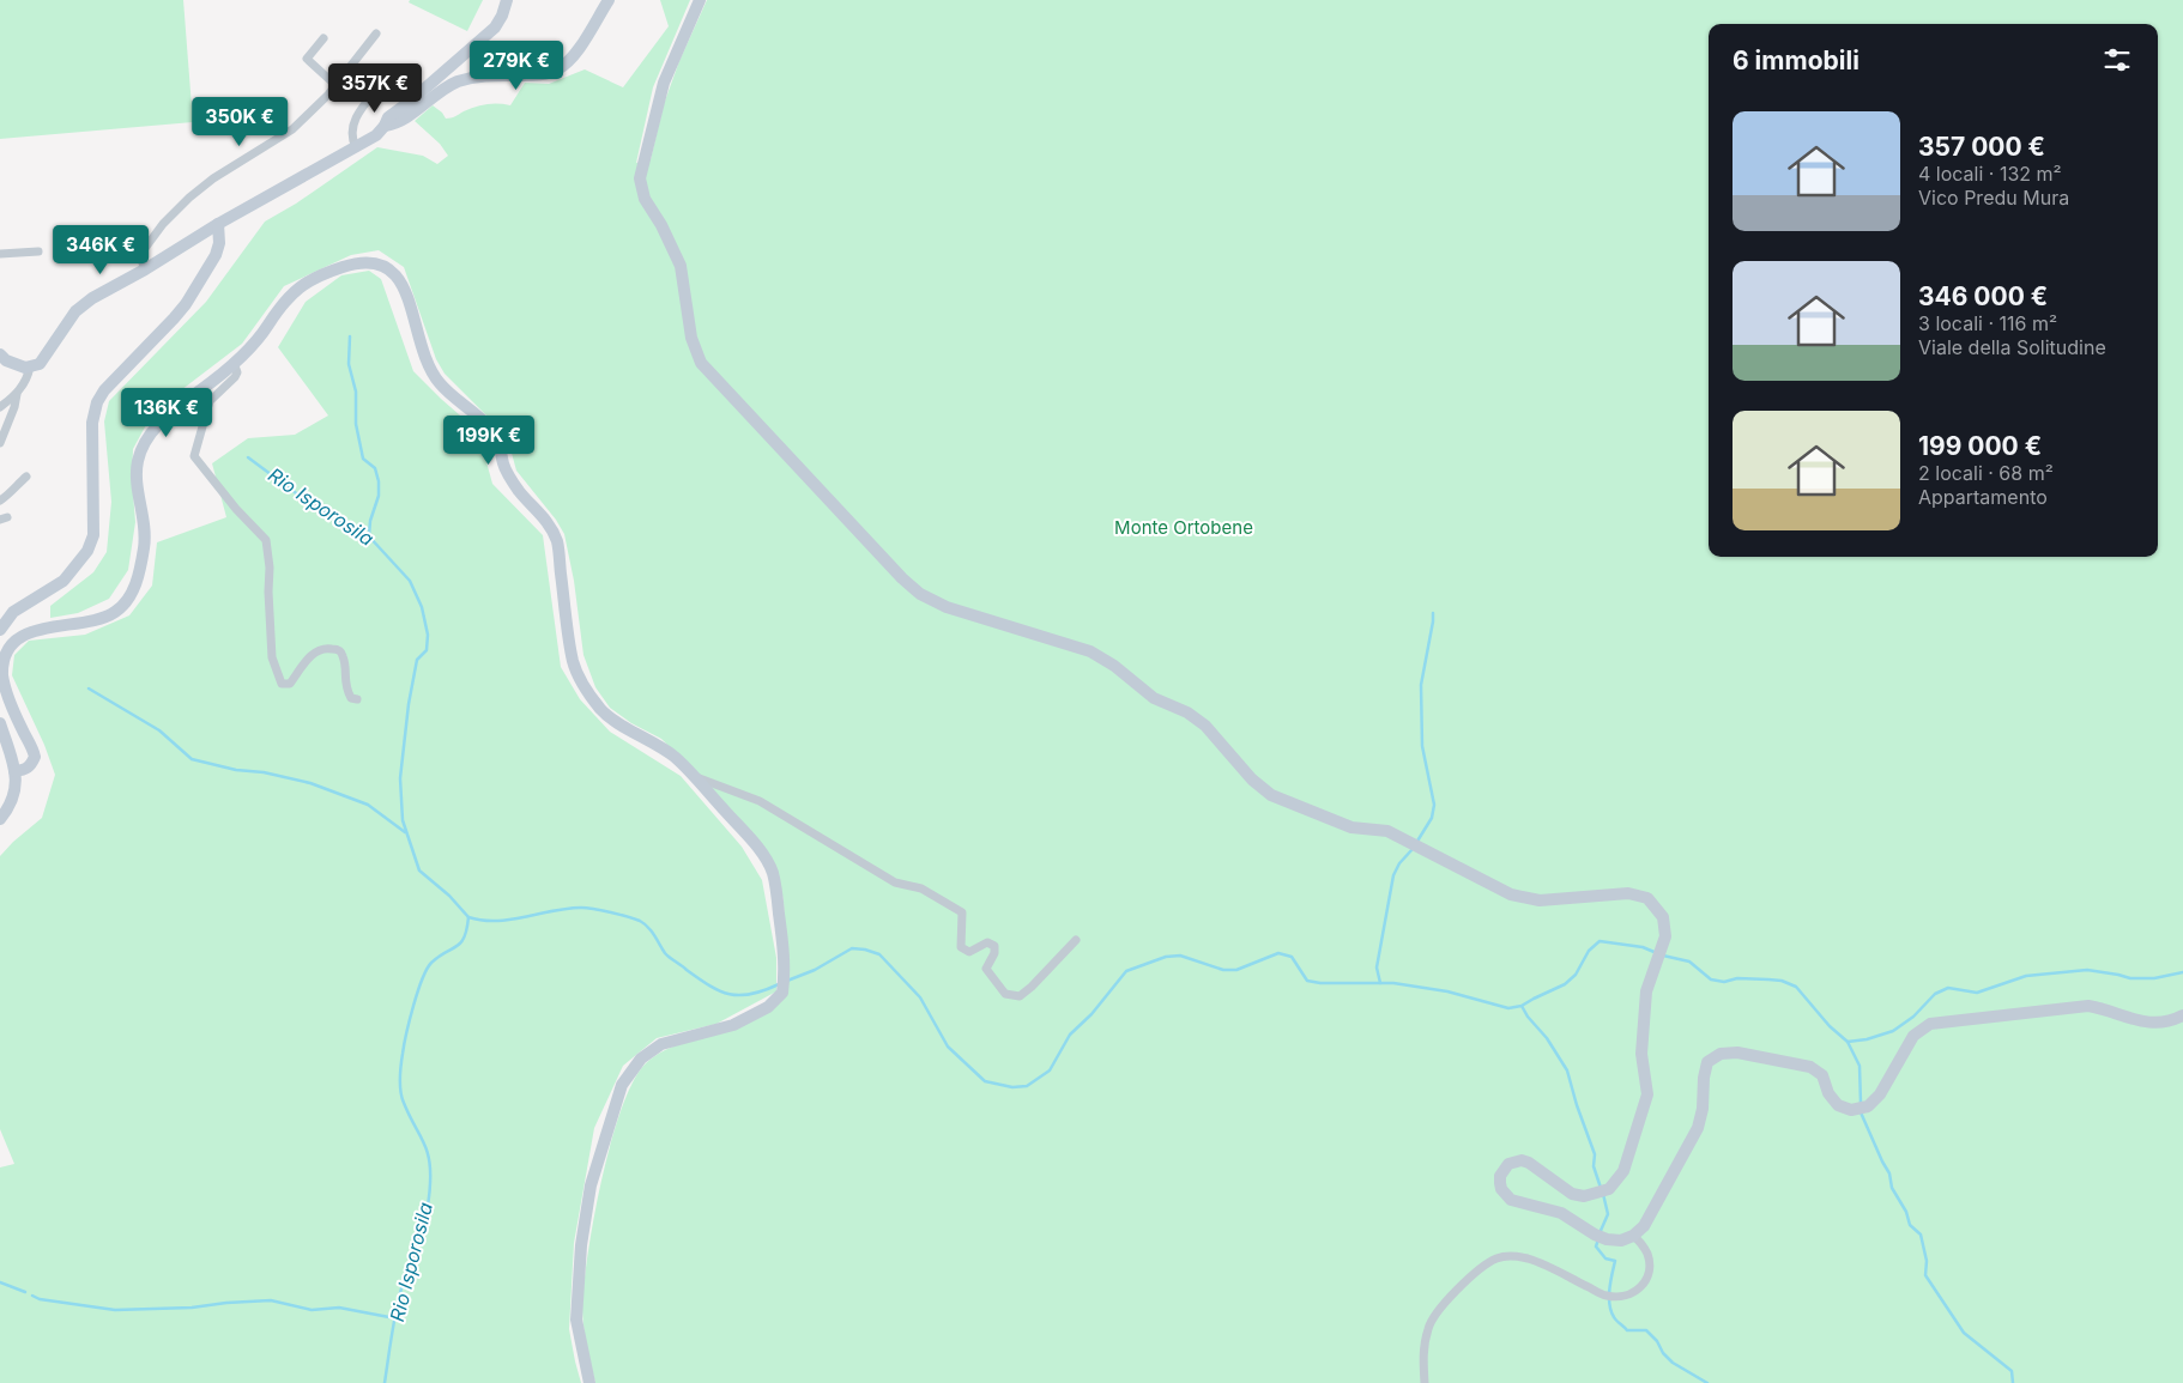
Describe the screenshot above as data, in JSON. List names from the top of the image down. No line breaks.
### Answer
{"water":["Rio Isporosila"],"parks":["Monte Ortobene"],"page":{"heading":"6 immobili","price":["279K €","357K €","350K €","346K €","136K €","199K €"],"list":[{"name":"357 000 €","note":"4 locali · 132 m² · Vico Predu Mura"},{"name":"346 000 €","note":"3 locali · 116 m² · Viale della Solitudine"},{"name":"199 000 €","note":"2 locali · 68 m² · Appartamento"}]}}
